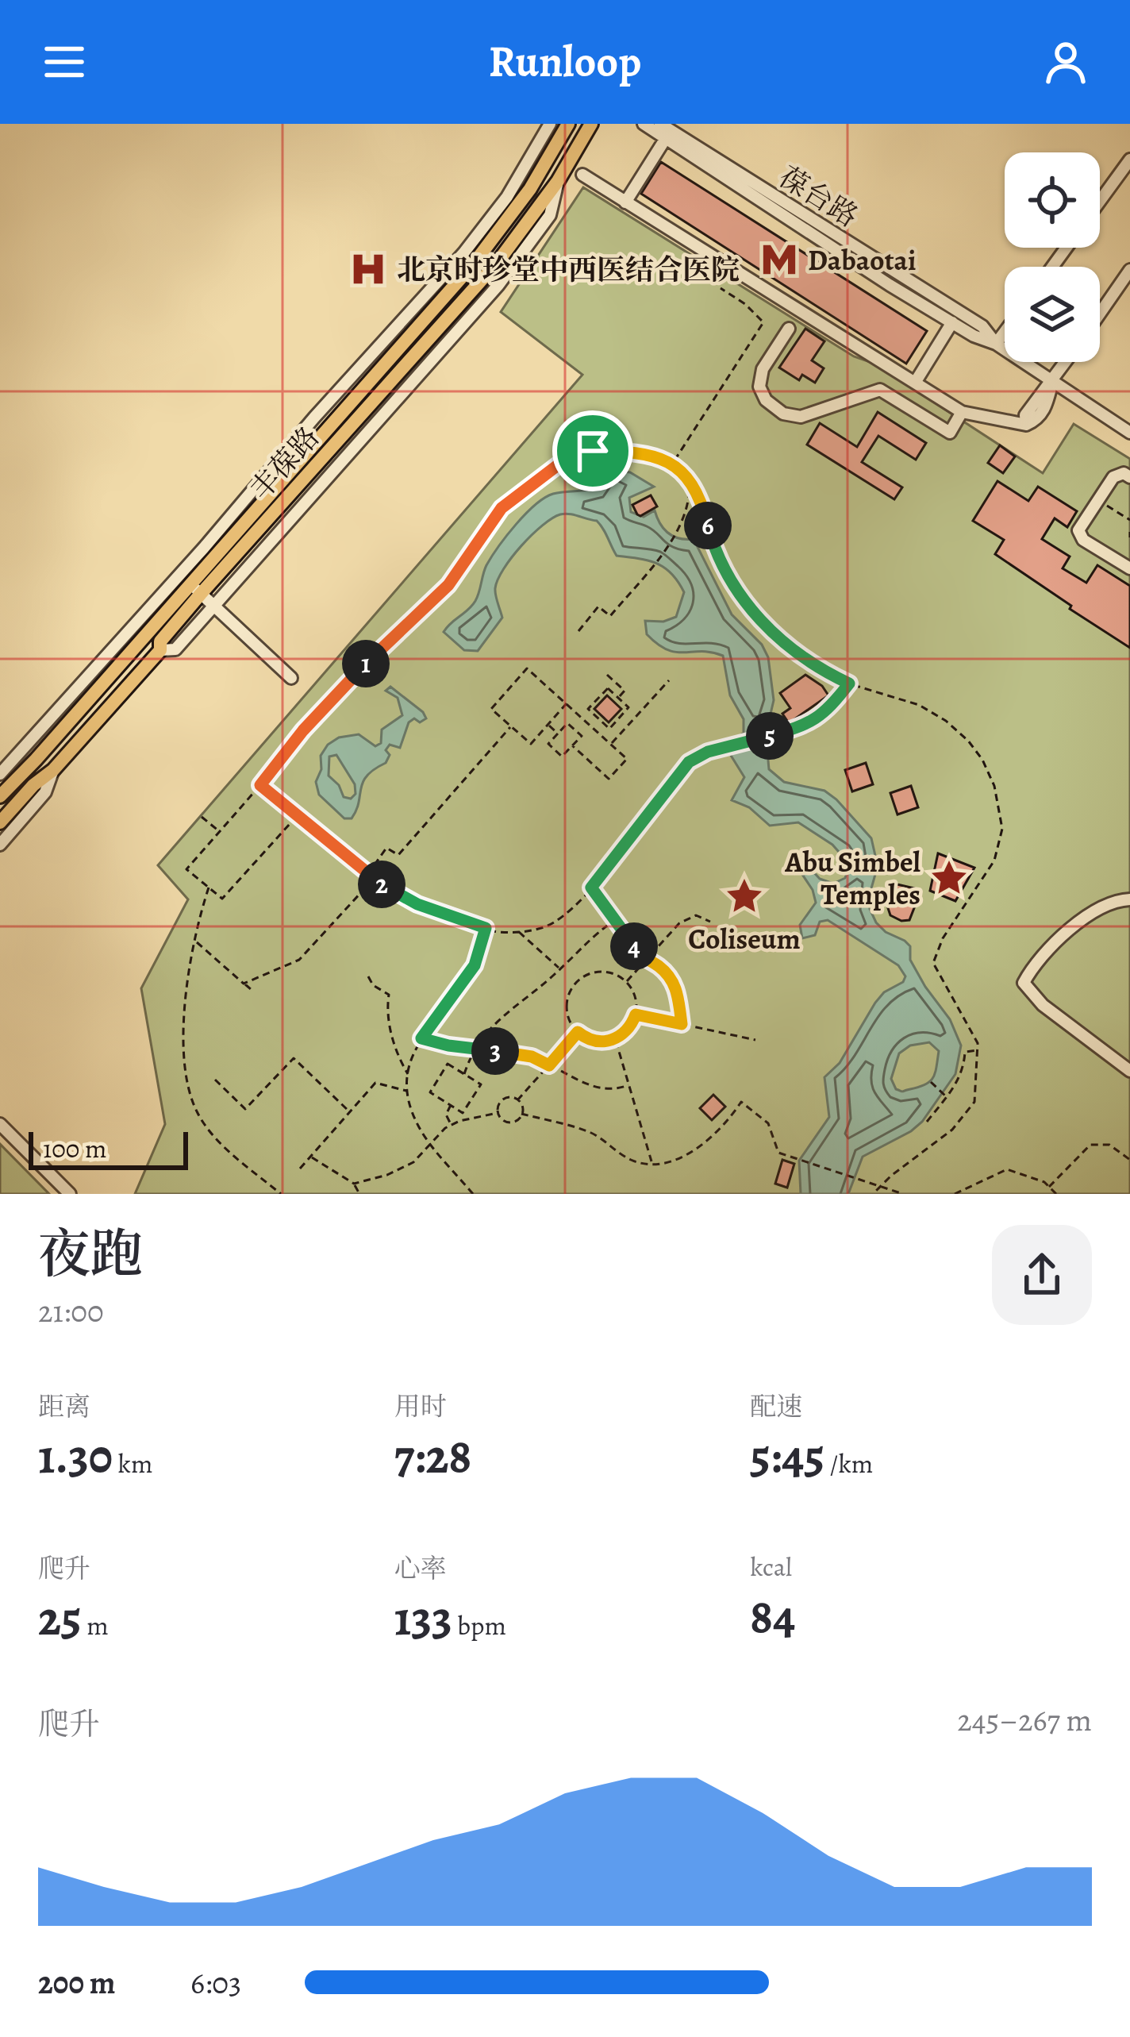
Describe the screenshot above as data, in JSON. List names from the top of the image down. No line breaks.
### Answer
{"streets":{"main road":["丰葆路"],"street":["葆台路"]},"places":{"metro station":["Dabaotai"],"hospital":["北京时珍堂中西医结合医院"],"place":["Abu Simbel Temples","Coliseum"]},"scale_bar":"100 m","page":{"header":"Runloop","pins":["6","1","5","2","4","3"],"scale":"100 m","heading":["夜跑","21:00"],"stats":[["距离","1.30 km"],["用时","7:28"],["配速","5:45 /km"],["爬升","25 m"],["心率","133 bpm"],["kcal","84"]],"chart":["爬升","245–267 m"],"list":[{"name":"200 m","note":"6:03"}]}}
